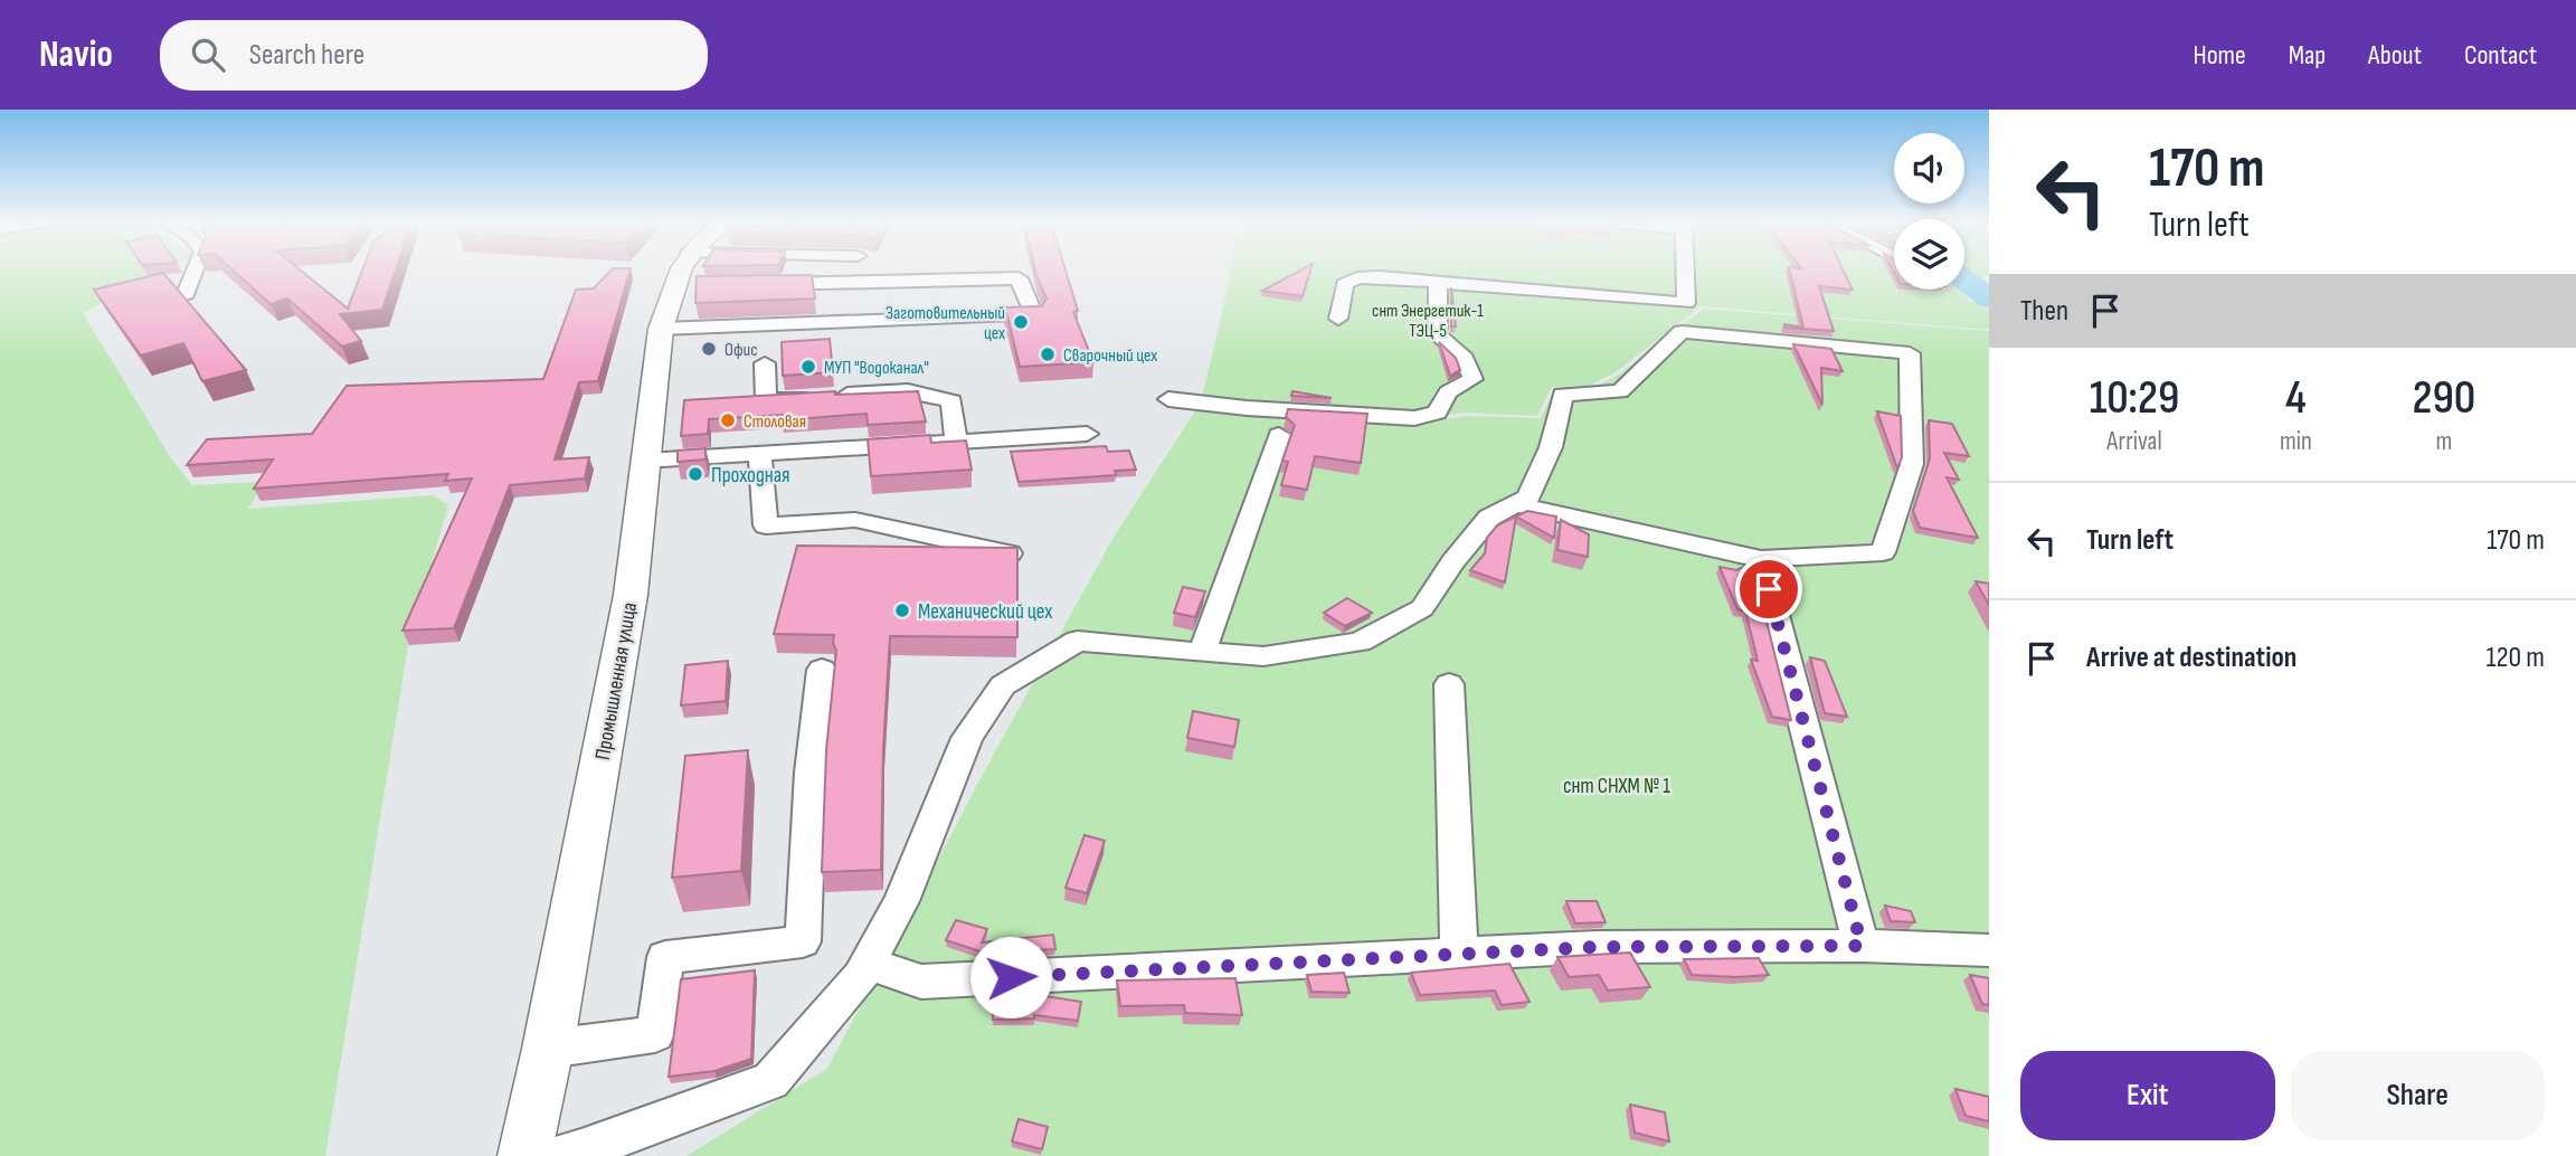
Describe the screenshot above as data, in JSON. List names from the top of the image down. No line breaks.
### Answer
{"streets":{"main road":["Промышленная улица"]},"parks":["снт Энергетик-1 ТЭЦ-5","снт СНХМ № 1"],"places":["Заготовительный цех","Офис","Сварочный цех","МУП \"Водоканал\"","Столовая","Проходная","Механический цех"],"page":{"header":"Navio","search":"Search here","nav":["Home","Map","About","Contact"],"turn":["170 m","Turn left"],"then":"Then","eta":["10:29","Arrival","4","min","290","m"],"list":[{"name":"Turn left","value":"170 m"},{"name":"Arrive at destination","value":"120 m"}],"buttons":["Exit","Share"]}}
